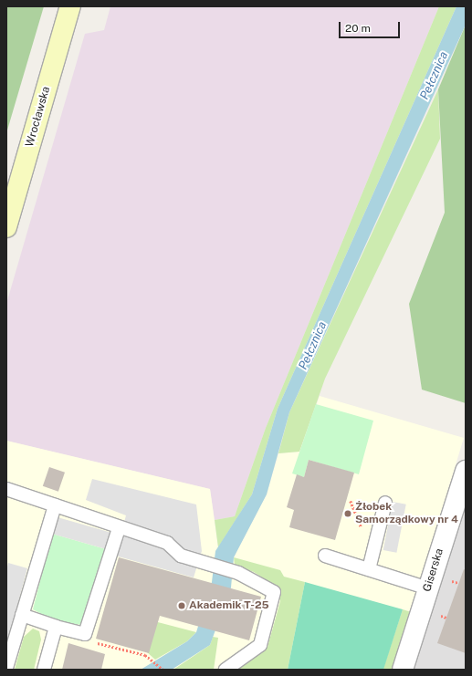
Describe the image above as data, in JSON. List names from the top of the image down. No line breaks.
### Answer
{"streets":{"main road":["Wrocławska"],"street":["Giserska"]},"water":["Pełcznica"],"places":["Żłobek Samorządkowy nr 4","Akademik T-25"],"scale_bar":"20 m"}
